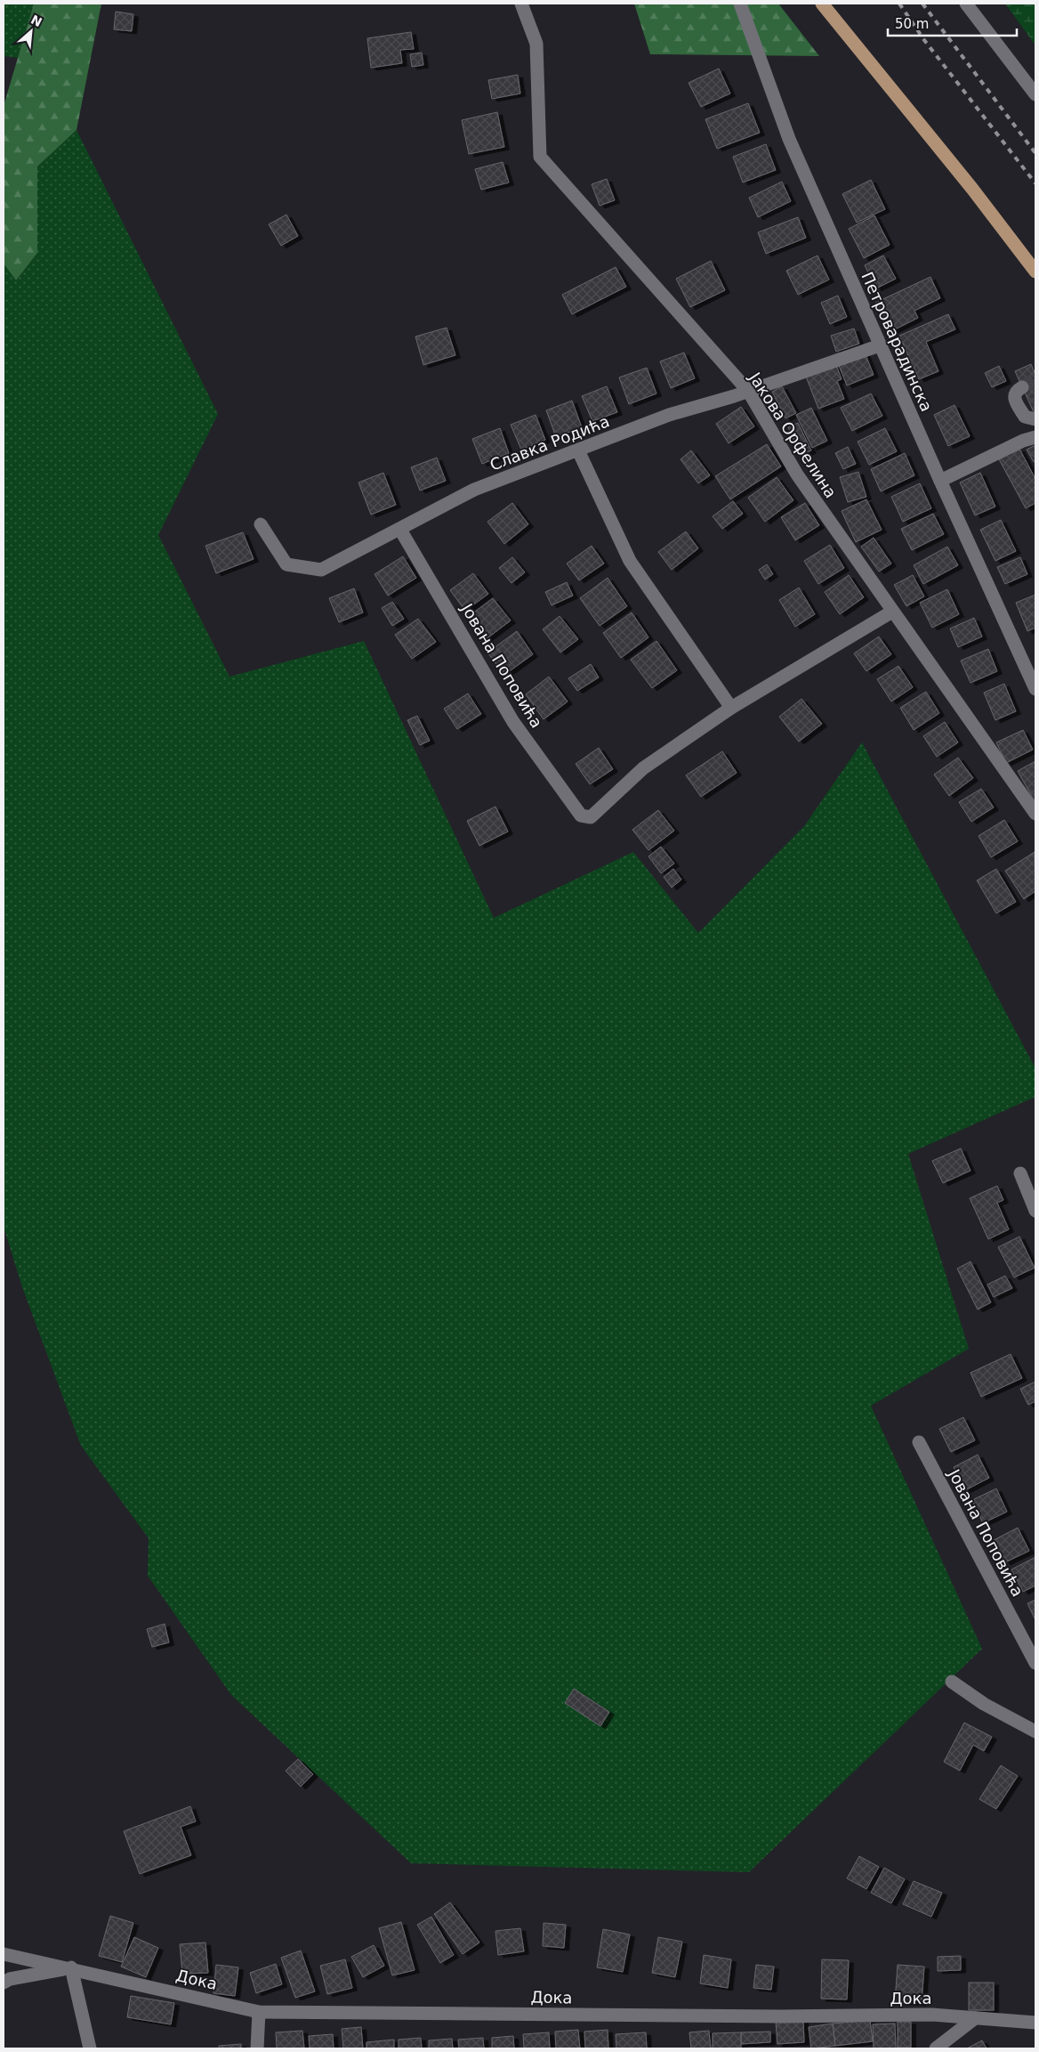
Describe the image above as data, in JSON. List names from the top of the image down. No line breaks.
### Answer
{"streets":{"street":["Петроварадинска","Јакова Орфелина","Славка Родића","Јована Поповића","Дока"]},"crossings":[["Петроварадинска","Славка Родића"],["Јакова Орфелина","Славка Родића"],["Славка Родића","Јована Поповића"]],"scale_bar":"50 m","north":"top right"}
